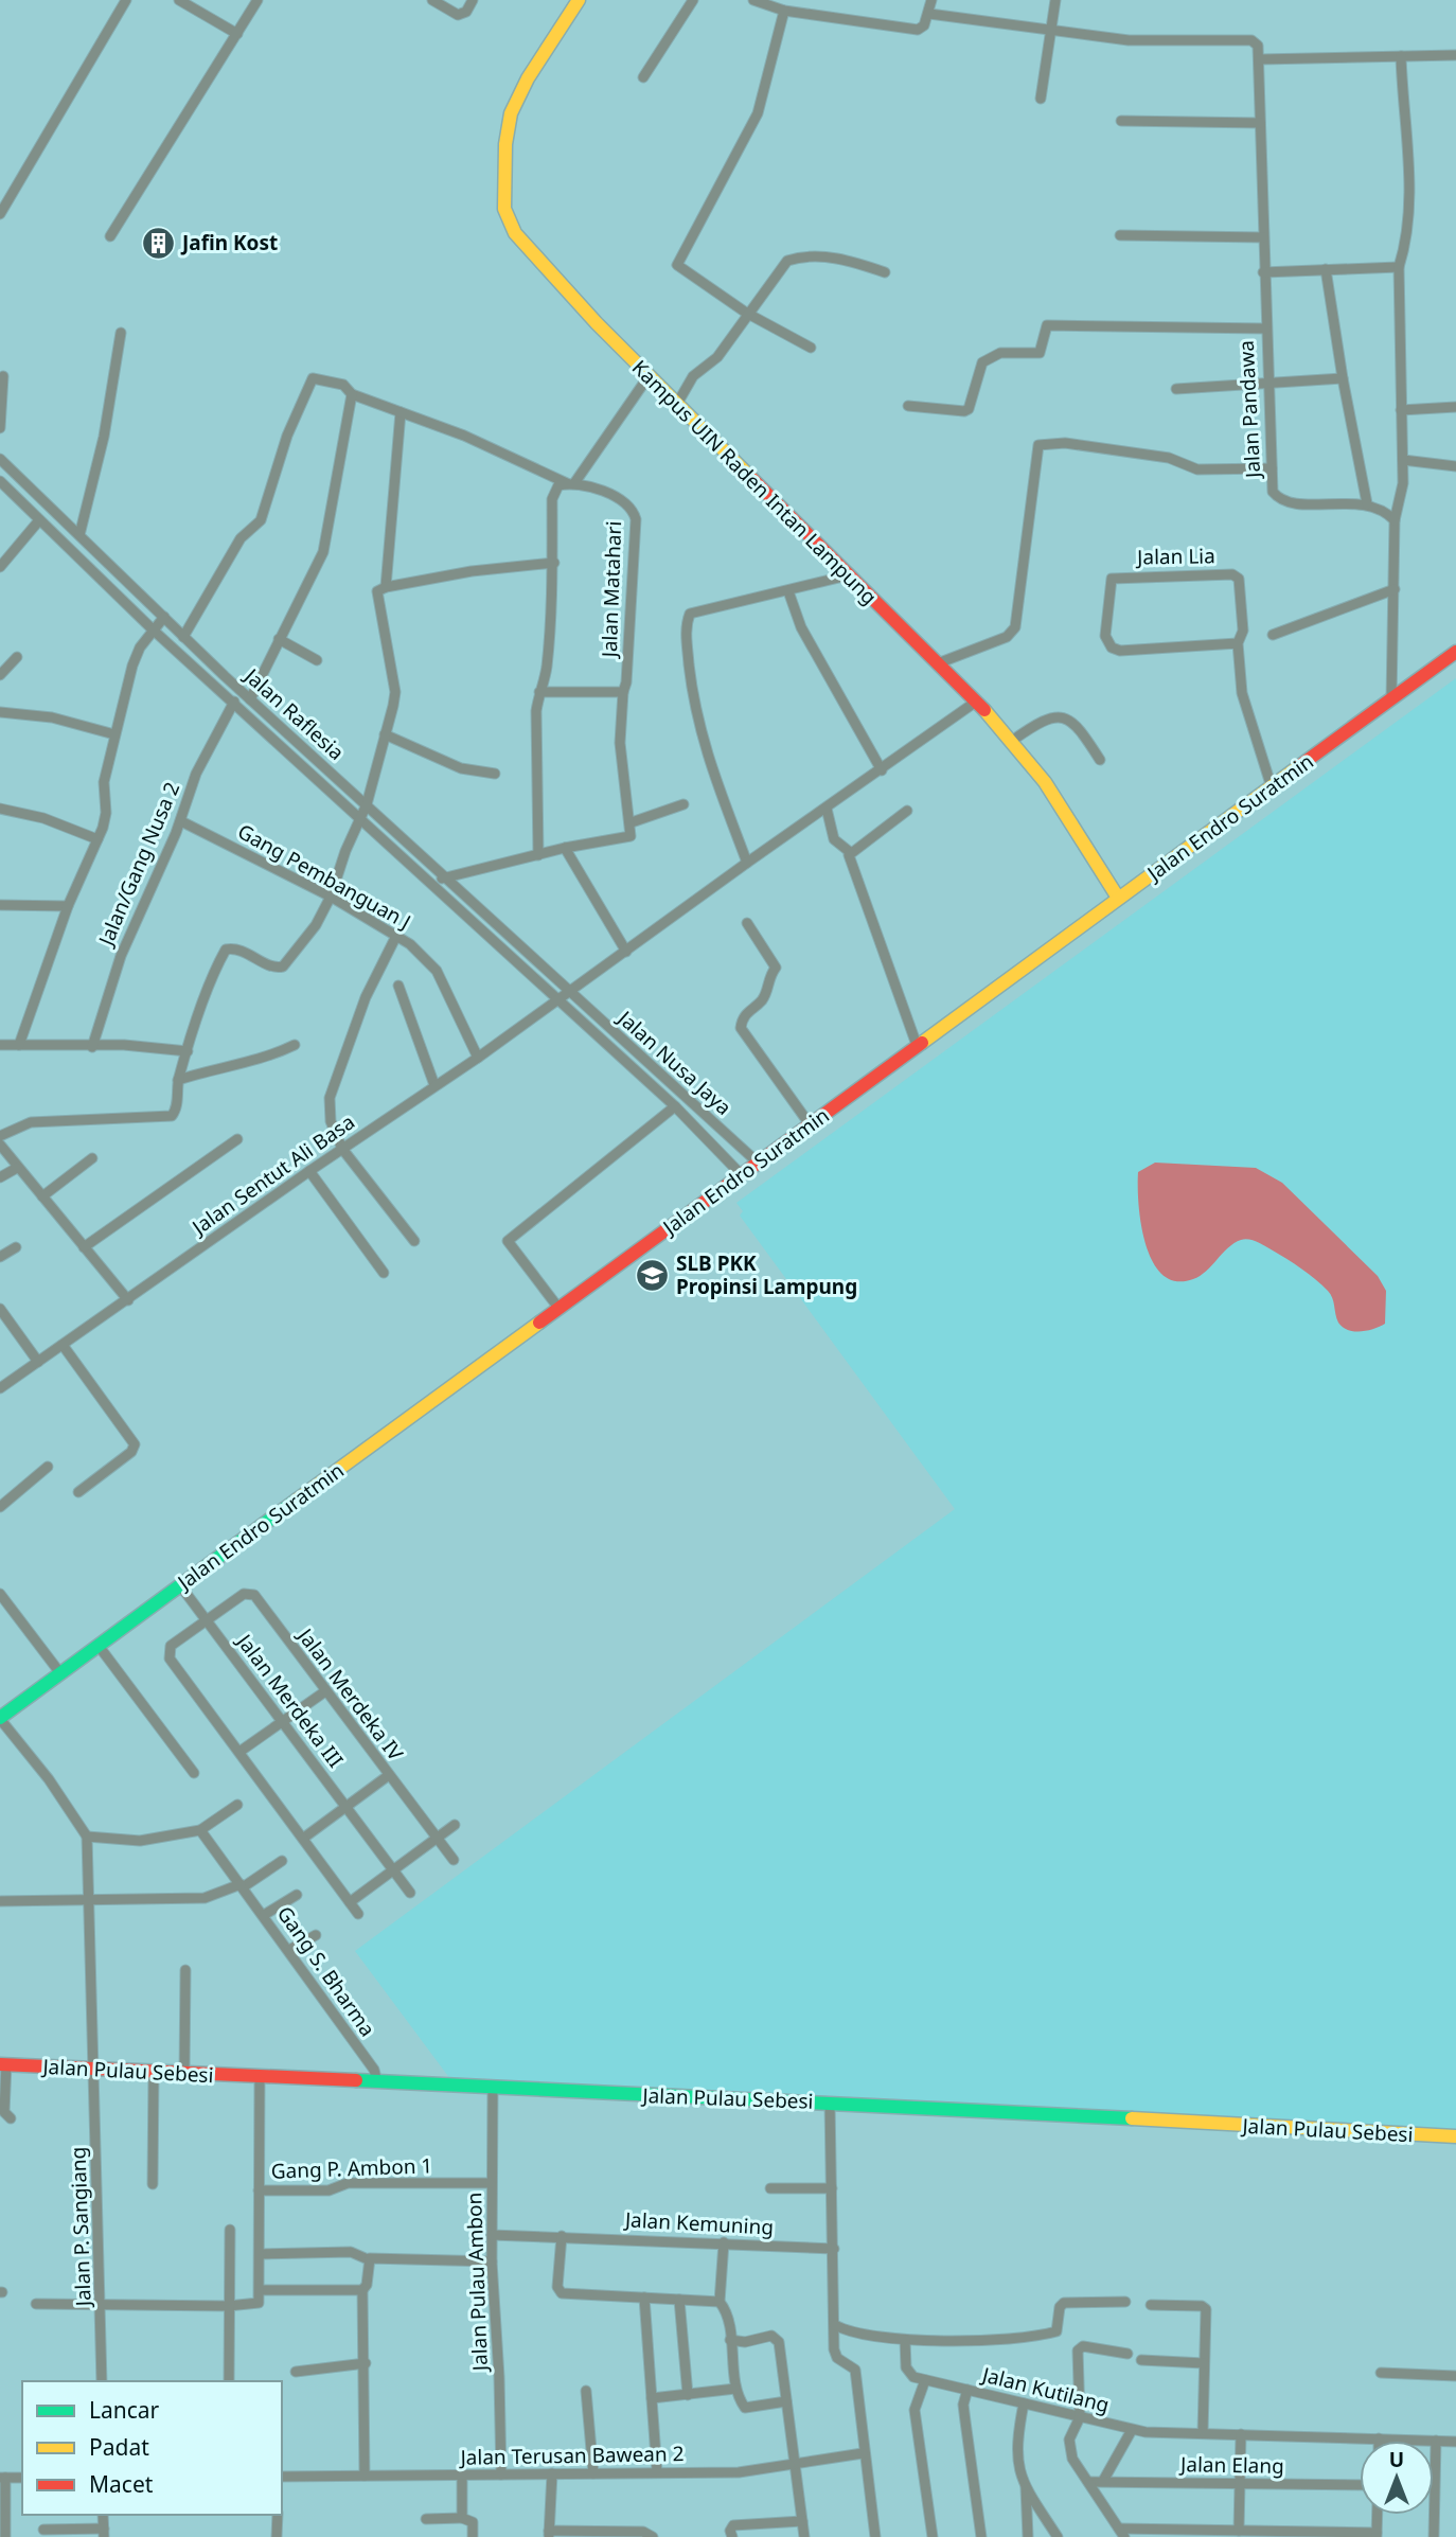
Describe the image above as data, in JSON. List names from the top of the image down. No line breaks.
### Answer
{"streets":{"street":["Jalan Pandawa","Kampus UIN Raden Intan Lampung","Jalan Lia","Jalan Matahari","Jalan Raflesia","Jalan Endro Suratmin","Jalan/Gang Nusa 2","Gang Pembanguan J","Jalan Nusa Jaya","Jalan Sentut Ali Basa","Jalan Merdeka IV","Jalan Merdeka III","Gang S. Bharma","Jalan Pulau Sebesi","Gang P. Ambon 1","Jalan Kemuning","Jalan P. Sangiang","Jalan Pulau Ambon","Jalan Kutilang","Jalan Terusan Bawean 2","Jalan Elang"]},"crossings":[["Kampus UIN Raden Intan Lampung","Jalan Endro Suratmin"],["Kampus UIN Raden Intan Lampung","Jalan Sentut Ali Basa"],["Jalan Lia","Jalan Endro Suratmin"],["Jalan Matahari","Jalan Raflesia"],["Jalan Raflesia","Jalan/Gang Nusa 2"],["Jalan Raflesia","Jalan Nusa Jaya"],["Jalan Raflesia","Jalan Sentut Ali Basa"],["Jalan Endro Suratmin","Jalan Nusa Jaya"],["Jalan Endro Suratmin","Jalan Merdeka III"],["Jalan/Gang Nusa 2","Gang Pembanguan J"],["Gang Pembanguan J","Jalan Sentut Ali Basa"],["Jalan Nusa Jaya","Jalan Sentut Ali Basa"],["Jalan Merdeka IV","Jalan Merdeka III"],["Gang S. Bharma","Jalan Pulau Sebesi"],["Jalan Pulau Sebesi","Jalan P. Sangiang"],["Jalan Pulau Sebesi","Jalan Pulau Ambon"],["Gang P. Ambon 1","Jalan Pulau Ambon"],["Jalan Kemuning","Jalan Pulau Ambon"],["Jalan Pulau Ambon","Jalan Terusan Bawean 2"]],"places":{"building":["Jafin Kost"],"school or university":["SLB PKK Propinsi Lampung"]},"legend":["Lancar","Padat","Macet"],"north":"top"}
